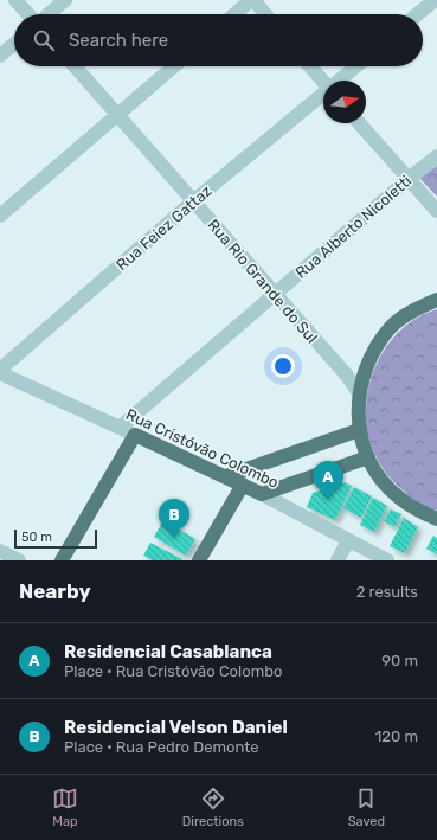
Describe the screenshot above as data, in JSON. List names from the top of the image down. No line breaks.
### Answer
{"streets":{"main road":["Rua Cristóvão Colombo"],"street":["Rua Alberto Nicoletti","Rua Feiez Gattaz","Rua Rio Grande do Sul"]},"crossings":[["Rua Alberto Nicoletti","Rua Rio Grande do Sul"],["Rua Alberto Nicoletti","Rua Cristóvão Colombo"],["Rua Feiez Gattaz","Rua Rio Grande do Sul"]],"scale_bar":"50 m","north":"right","page":{"search":"Search here","pins":["A","B"],"scale":"50 m","heading":["Nearby","2 results"],"list":[{"mark":"A","name":"Residencial Casablanca","note":"Place · Rua Cristóvão Colombo","value":"90 m"},{"mark":"B","name":"Residencial Velson Daniel","note":"Place · Rua Pedro Demonte","value":"120 m"}],"nav":["Map","Directions","Saved"]}}
